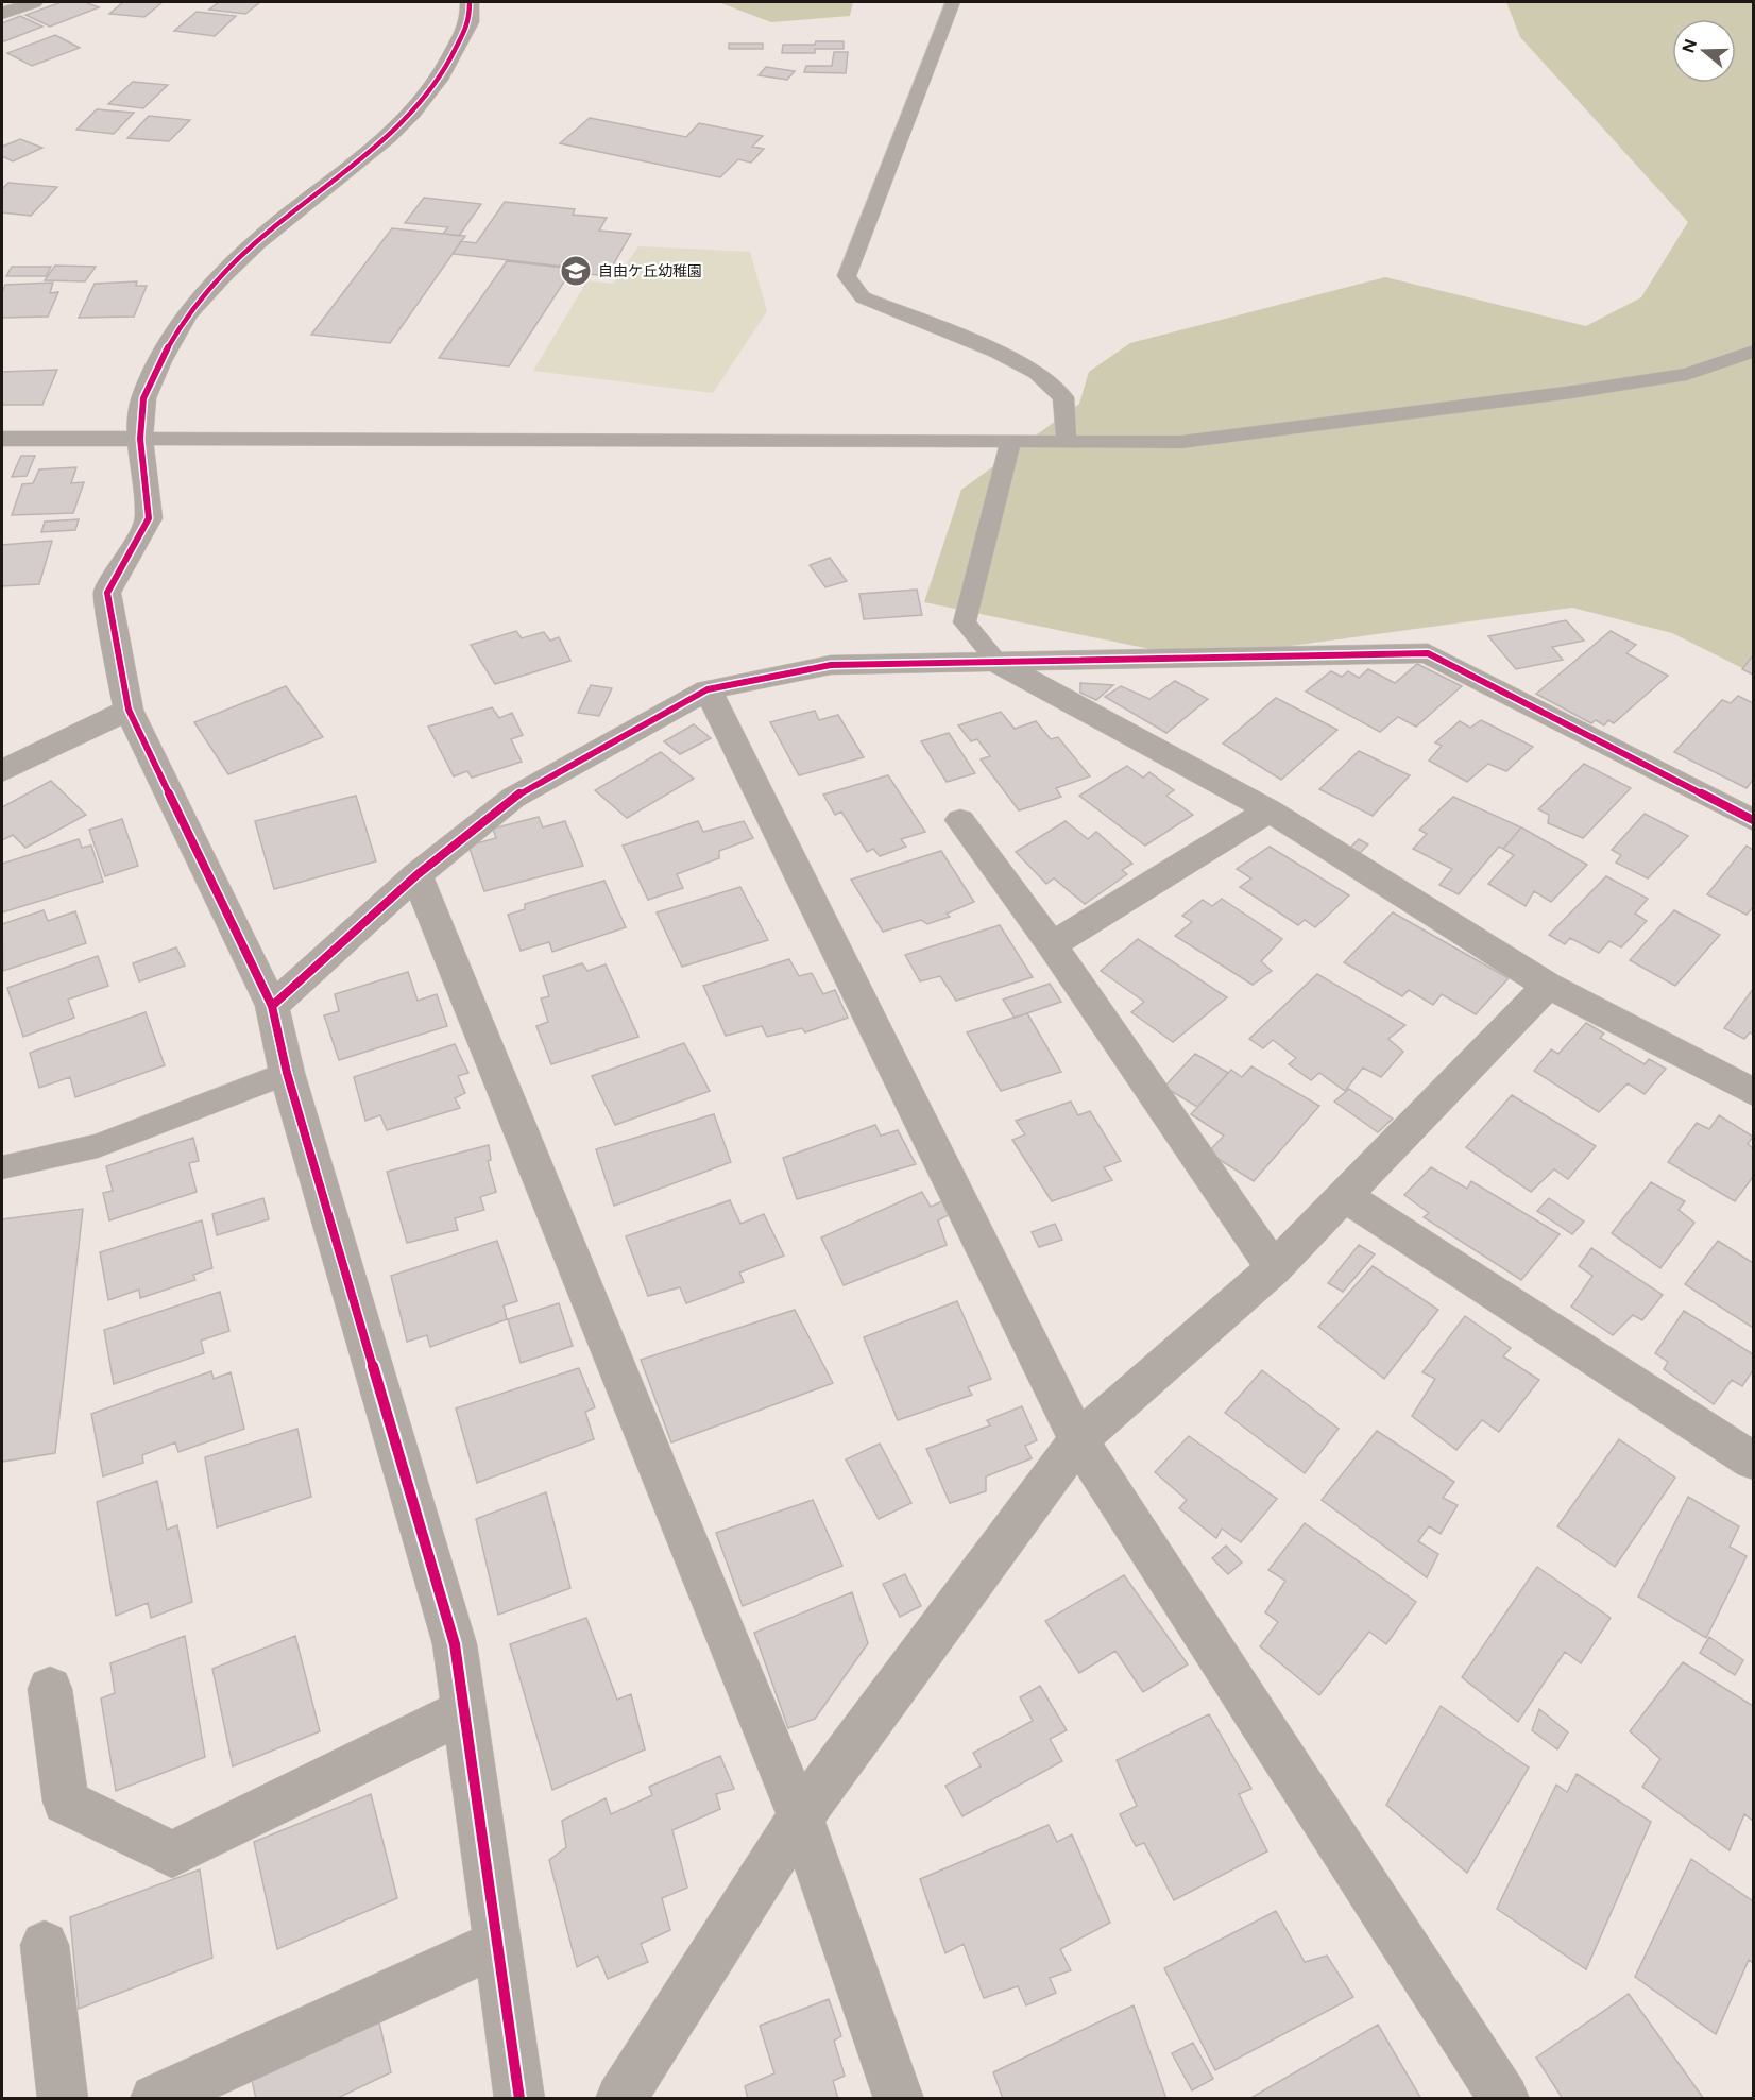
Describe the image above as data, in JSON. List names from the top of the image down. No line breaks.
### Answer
{"places":{"school or university":["自由ケ丘幼稚園"]},"north":"left"}
